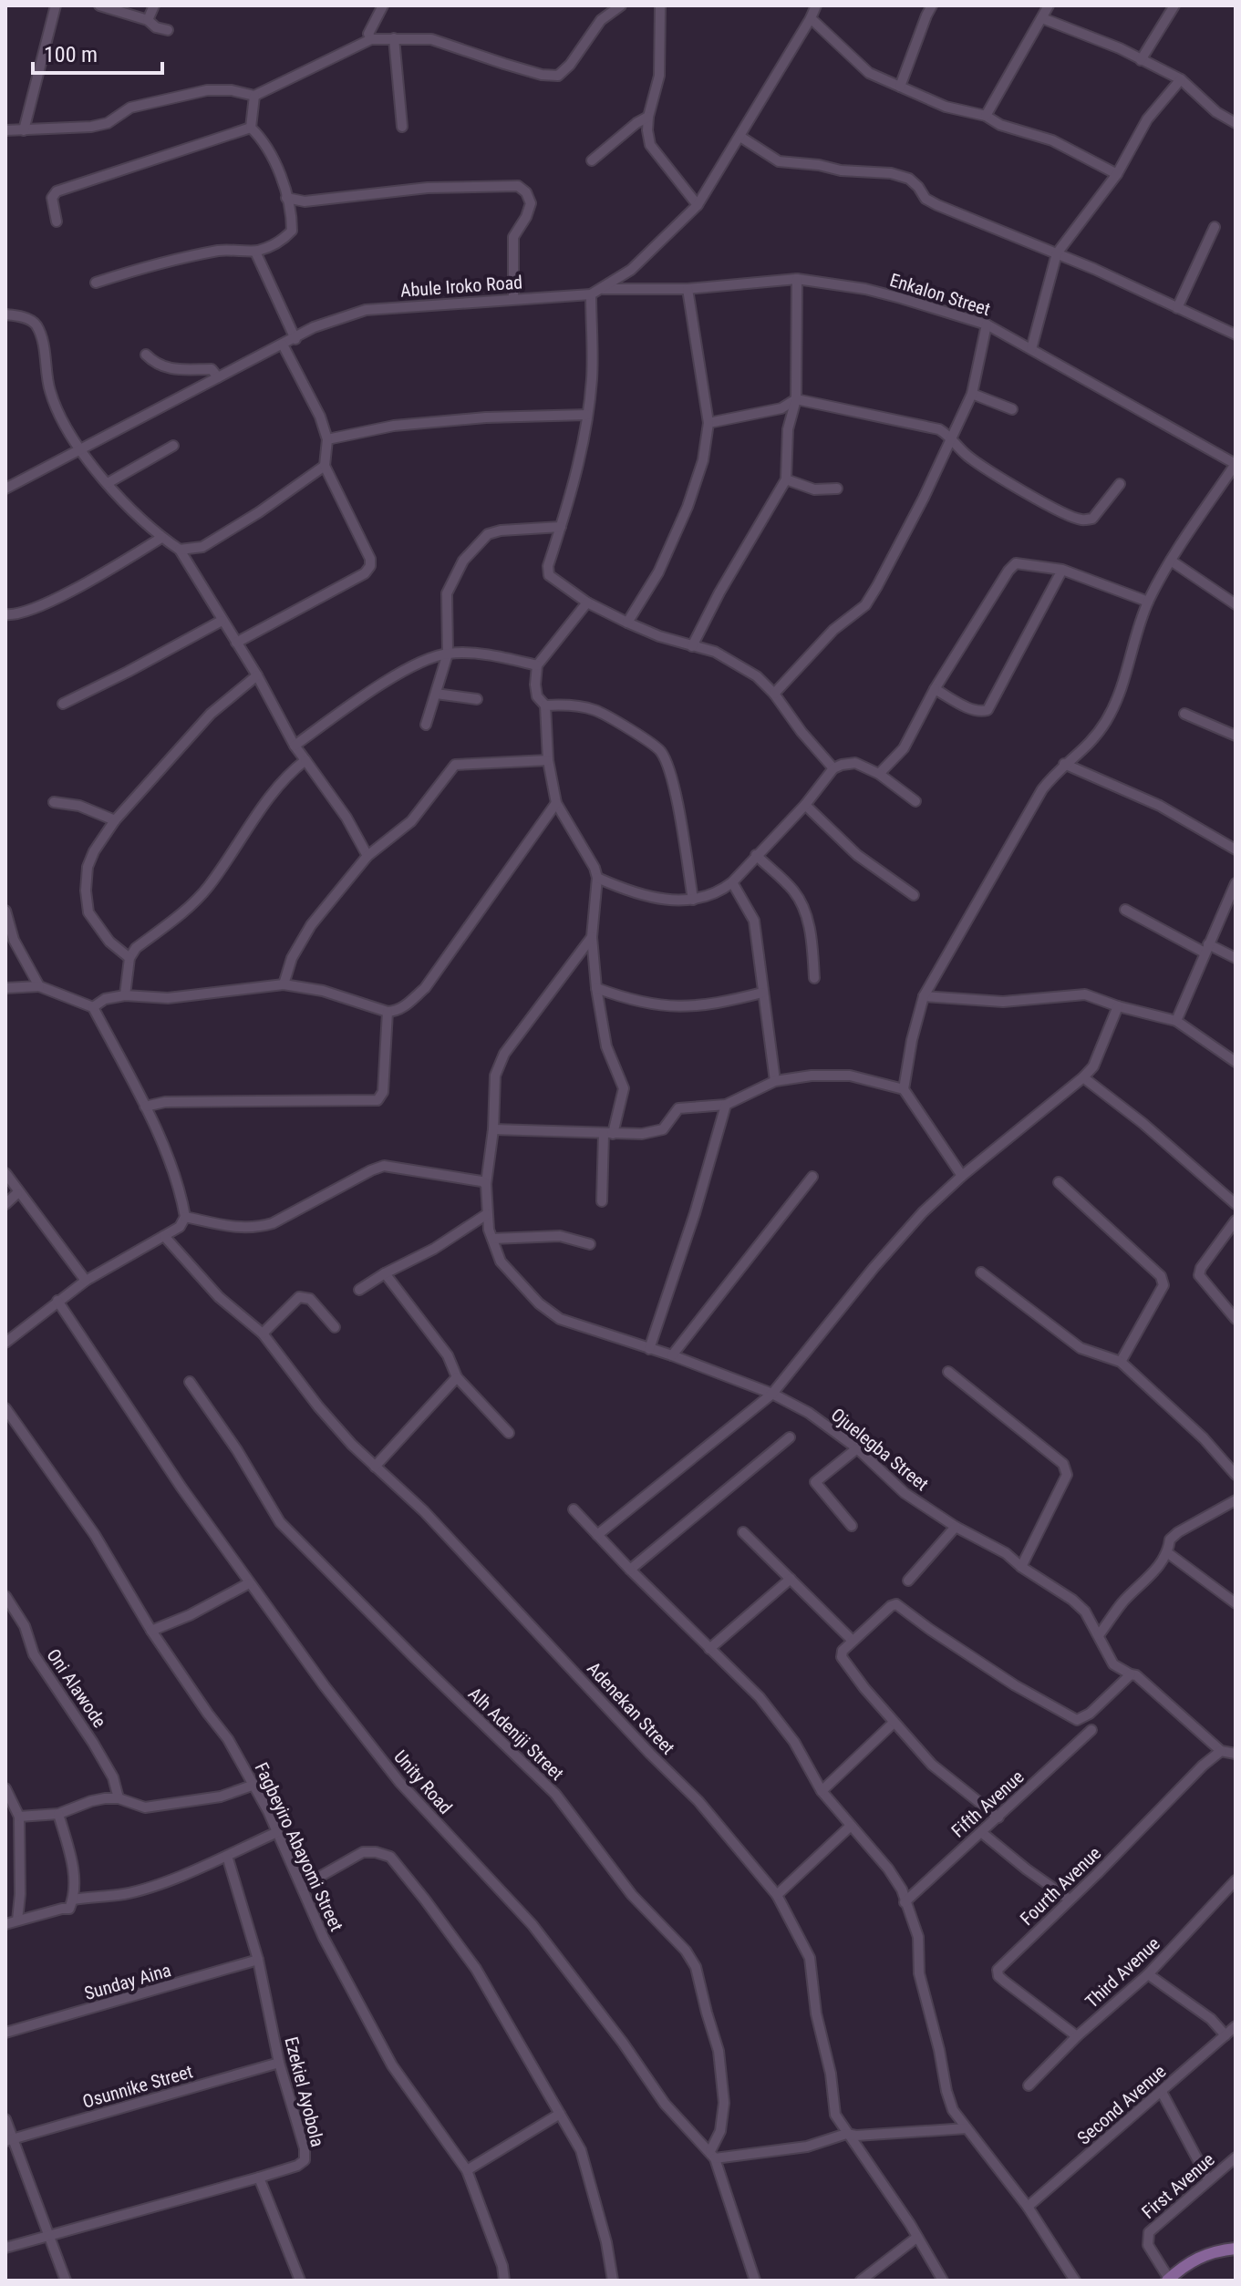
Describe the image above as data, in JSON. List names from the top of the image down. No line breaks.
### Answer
{"streets":{"street":["Abule Iroko Road","Enkalon Street","Ojuelegba Street","Oni Alawode","Adenekan Street","Alh Adeniji Street","Unity Road","Fifth Avenue","Fagbeyiro Abayomi Street","Fourth Avenue","Third Avenue","Sunday Aina","Osunnike Street","Ezekiel Ayobola","Second Avenue","First Avenue"]},"crossings":[["Abule Iroko Road","Enkalon Street"],["Ojuelegba Street","Fourth Avenue"],["Alh Adeniji Street","Unity Road"],["Fourth Avenue","Third Avenue"],["Sunday Aina","Ezekiel Ayobola"],["Osunnike Street","Ezekiel Ayobola"]],"scale_bar":"100 m"}
